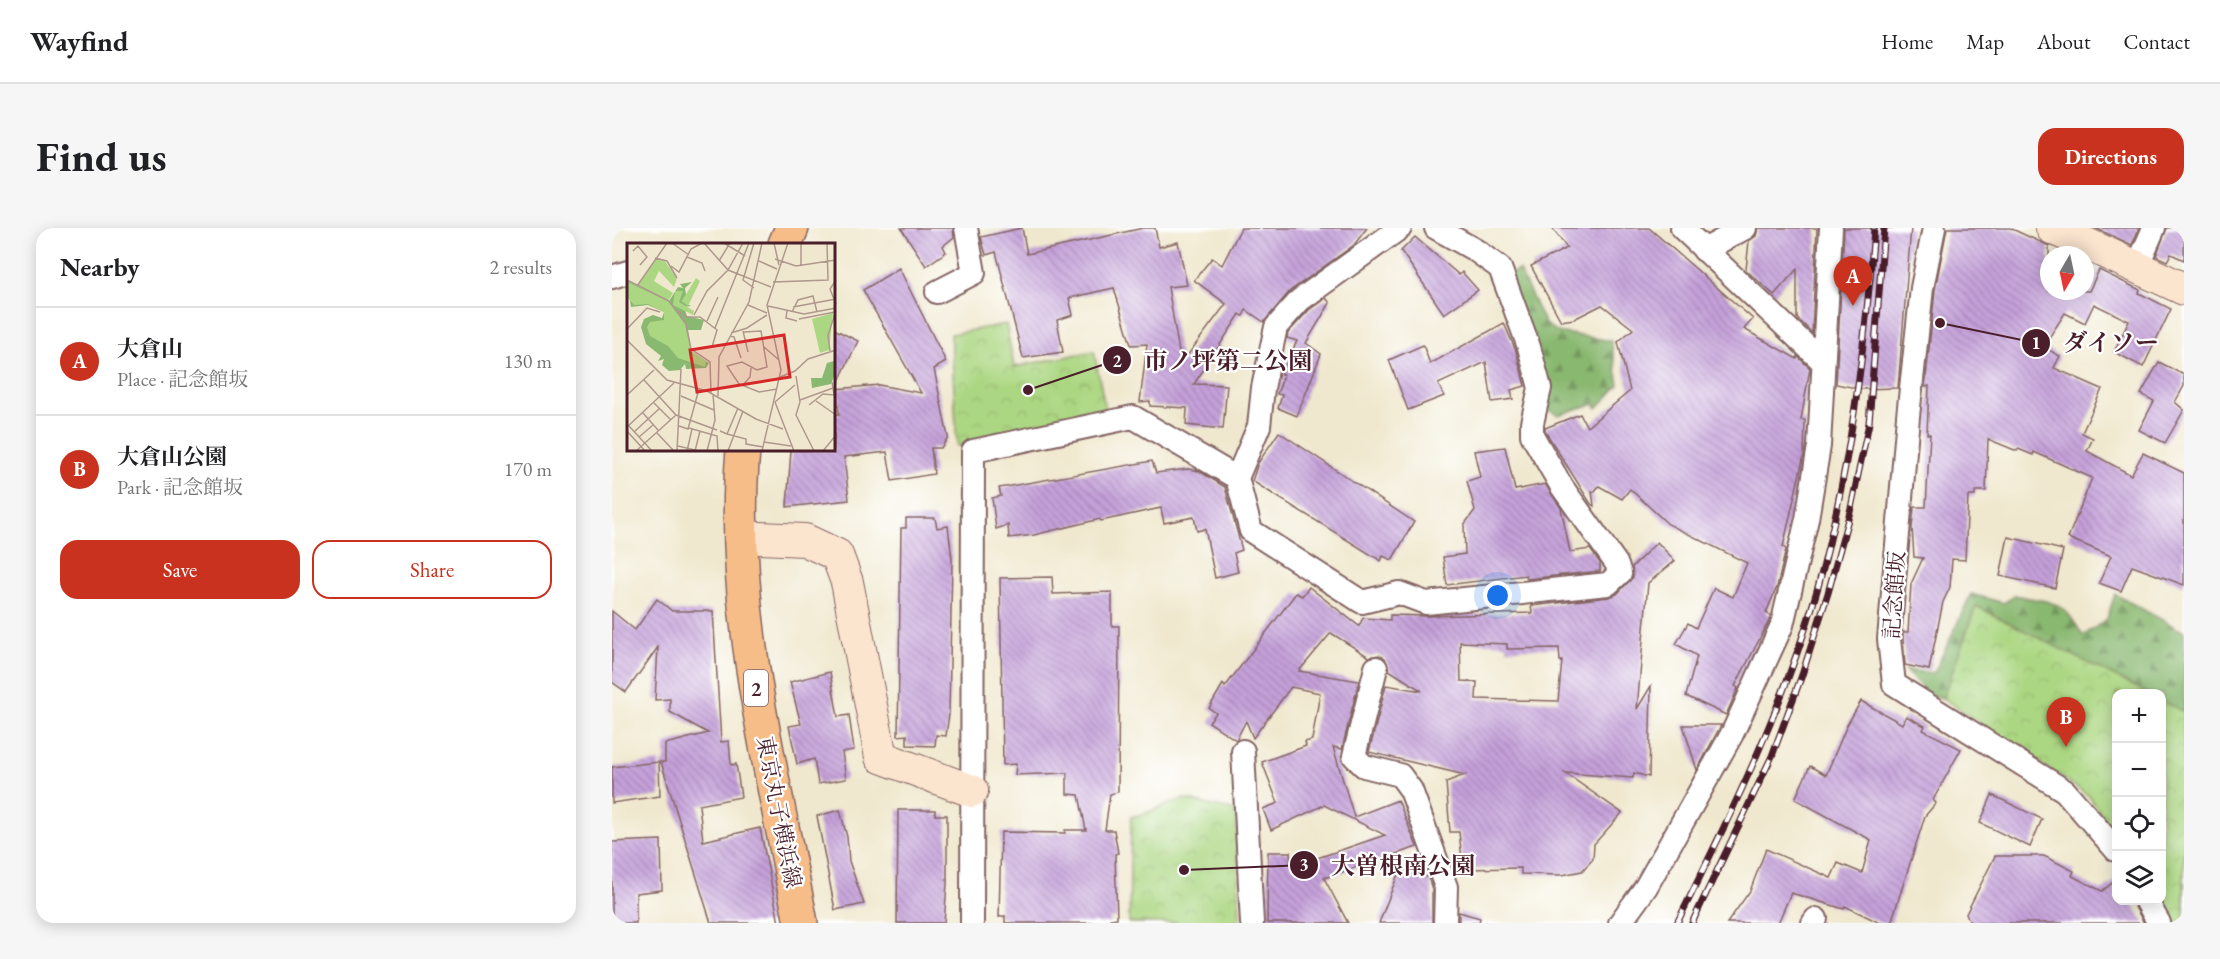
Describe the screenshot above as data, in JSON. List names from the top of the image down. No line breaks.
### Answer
{"streets":{"main road":["2","東京丸子横浜線"],"street":["記念館坂"]},"places":["ダイソー","市ノ坪第二公園","大曽根南公園"],"north":"bottom","page":{"header":"Wayfind","nav":["Home","Map","About","Contact"],"buttons":["Directions",["Save","Share"]],"title":"Find us","heading":["Nearby","2 results"],"pins":["A","B"],"list":[{"mark":"A","name":"大倉山","note":"Place · 記念館坂","value":"130 m"},{"mark":"B","name":"大倉山公園","note":"Park · 記念館坂","value":"170 m"}],"map_buttons":["+","−"]}}
